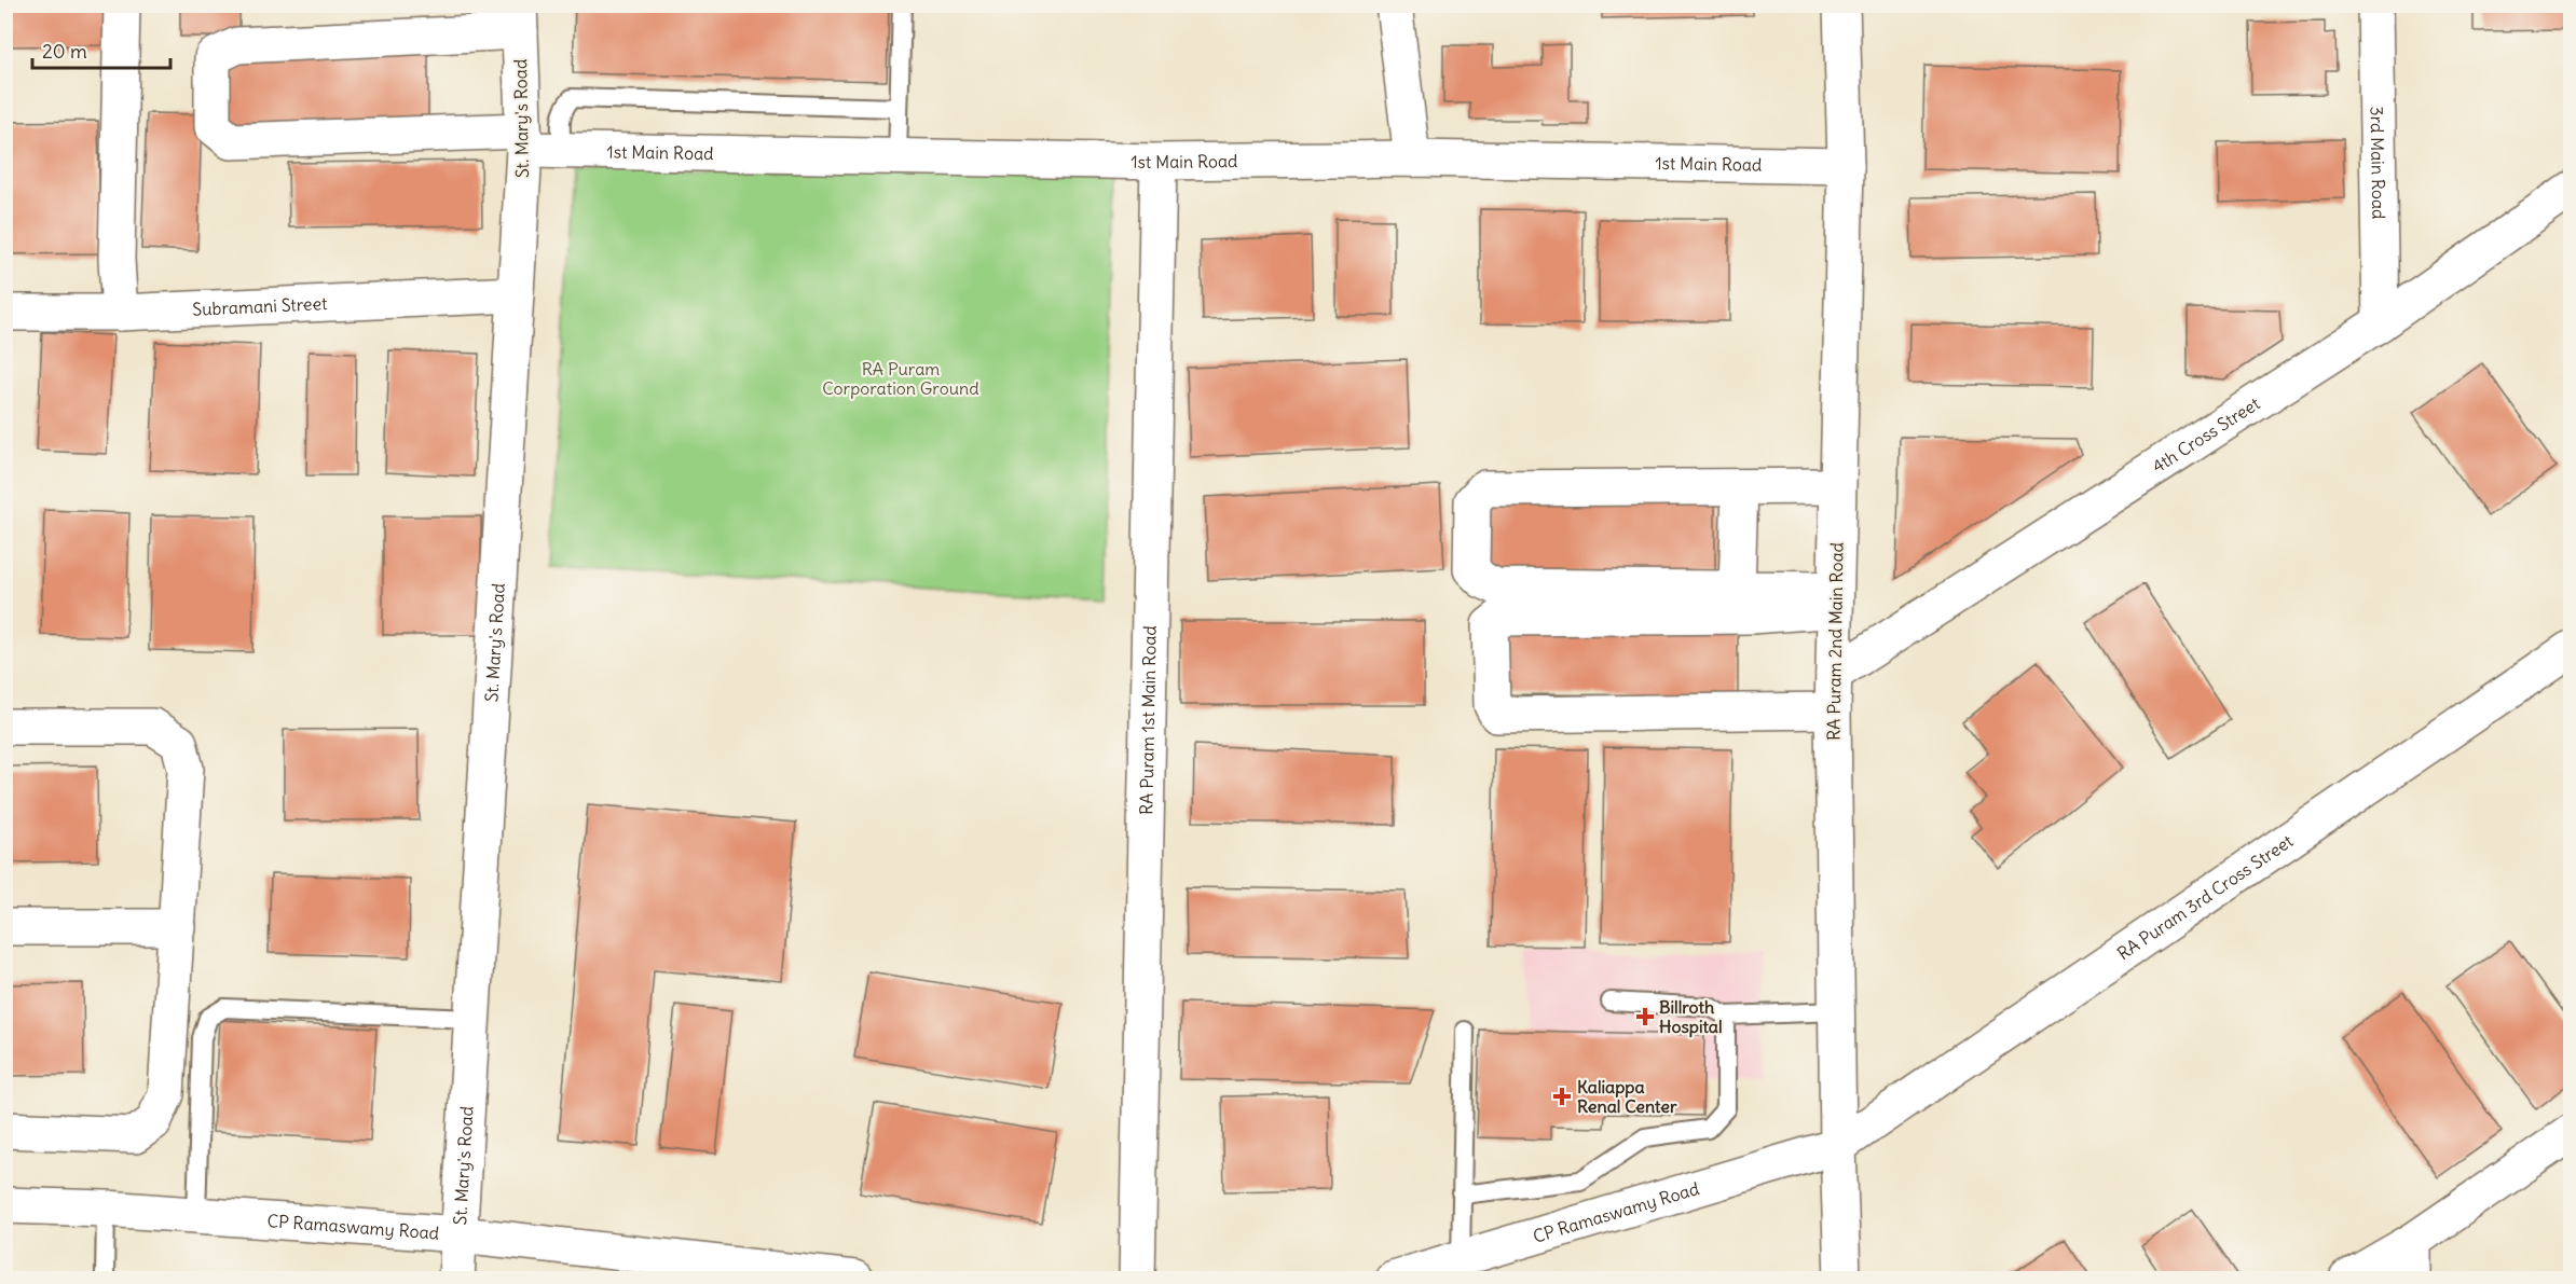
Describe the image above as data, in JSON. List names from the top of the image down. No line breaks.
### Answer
{"streets":{"street":["St. Mary's Road","1st Main Road","3rd Main Road","Subramani Street","4th Cross Street","RA Puram 2nd Main Road","RA Puram 1st Main Road","RA Puram 3rd Cross Street","CP Ramaswamy Road"]},"crossings":[["St. Mary's Road","1st Main Road"],["St. Mary's Road","Subramani Street"],["St. Mary's Road","CP Ramaswamy Road"],["1st Main Road","RA Puram 2nd Main Road"],["1st Main Road","RA Puram 1st Main Road"],["3rd Main Road","4th Cross Street"],["4th Cross Street","RA Puram 2nd Main Road"],["RA Puram 2nd Main Road","RA Puram 3rd Cross Street"],["RA Puram 2nd Main Road","CP Ramaswamy Road"],["RA Puram 3rd Cross Street","CP Ramaswamy Road"]],"parks":["RA Puram Corporation Ground"],"places":{"health":["Billroth Hospital","Kaliappa Renal Center"]},"scale_bar":"20 m"}
